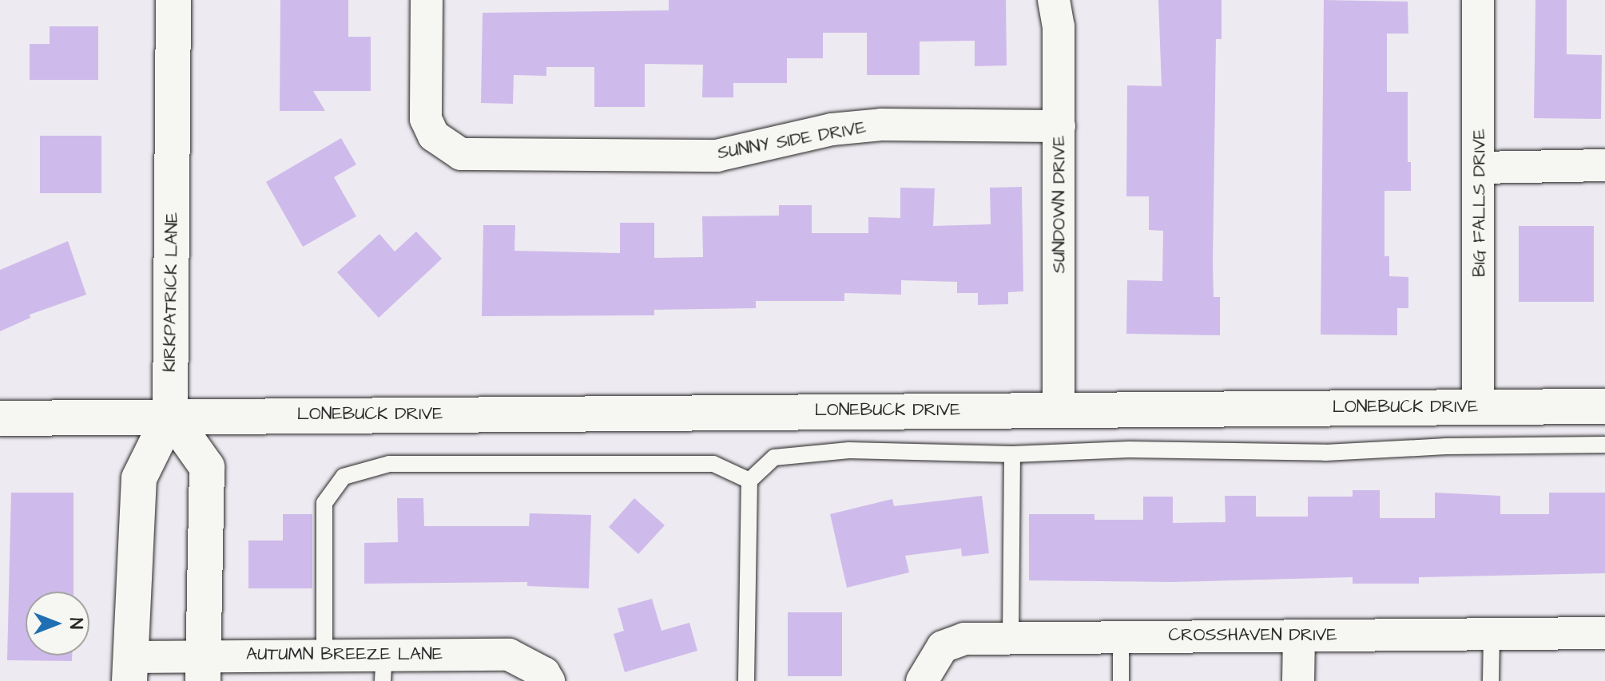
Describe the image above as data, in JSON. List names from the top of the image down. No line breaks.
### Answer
{"streets":{"street":["SUNNY SIDE DRIVE","BIG FALLS DRIVE","SUNDOWN DRIVE","KIRKPATRICK LANE","LONEBUCK DRIVE","CROSSHAVEN DRIVE","AUTUMN BREEZE LANE"]},"crossings":[["SUNNY SIDE DRIVE","SUNDOWN DRIVE"],["BIG FALLS DRIVE","LONEBUCK DRIVE"],["SUNDOWN DRIVE","LONEBUCK DRIVE"],["KIRKPATRICK LANE","LONEBUCK DRIVE"]],"north":"right"}
